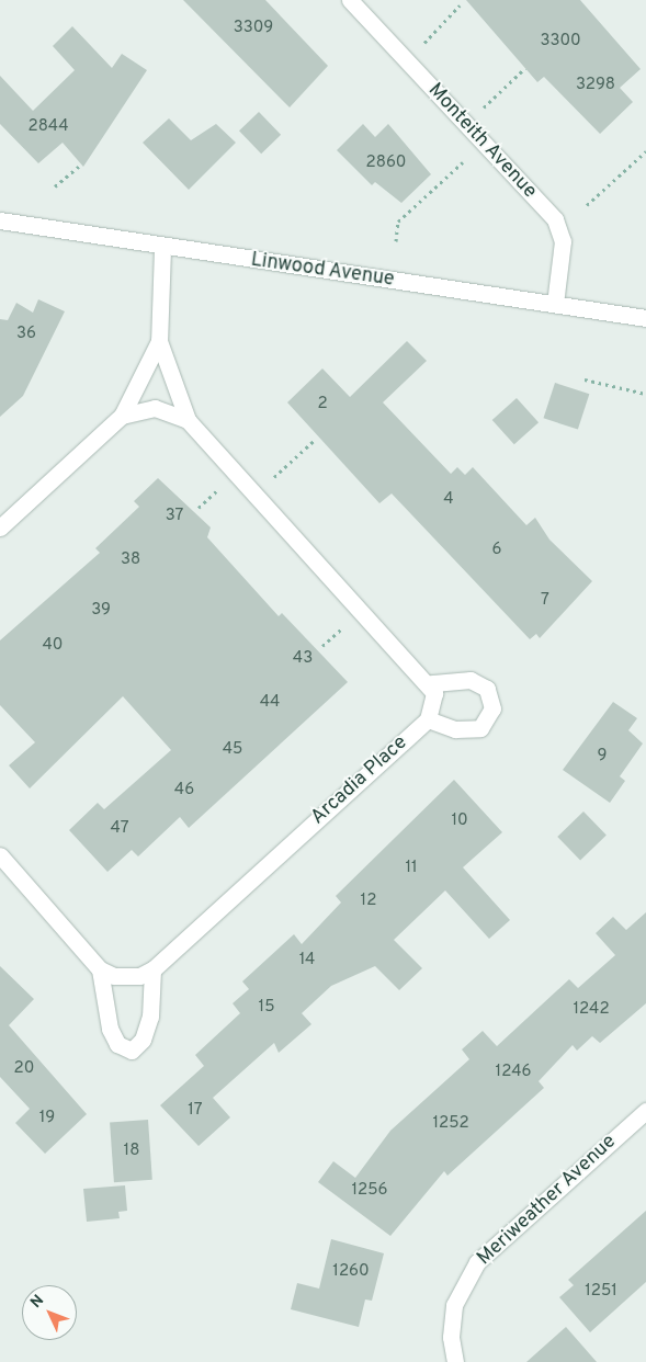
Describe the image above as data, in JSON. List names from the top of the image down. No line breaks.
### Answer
{"streets":{"street":["Monteith Avenue","Linwood Avenue","Arcadia Place","Meriweather Avenue"]},"crossings":[["Monteith Avenue","Linwood Avenue"]],"house_numbers":["3309","3300","3298","2844","2860","36","2","4","37","6","38","7","39","40","43","44","45","9","46","10","47","11","12","14","15","1242","20","1246","17","19","1252","18","1256","1260","1251"],"north":"top left"}
